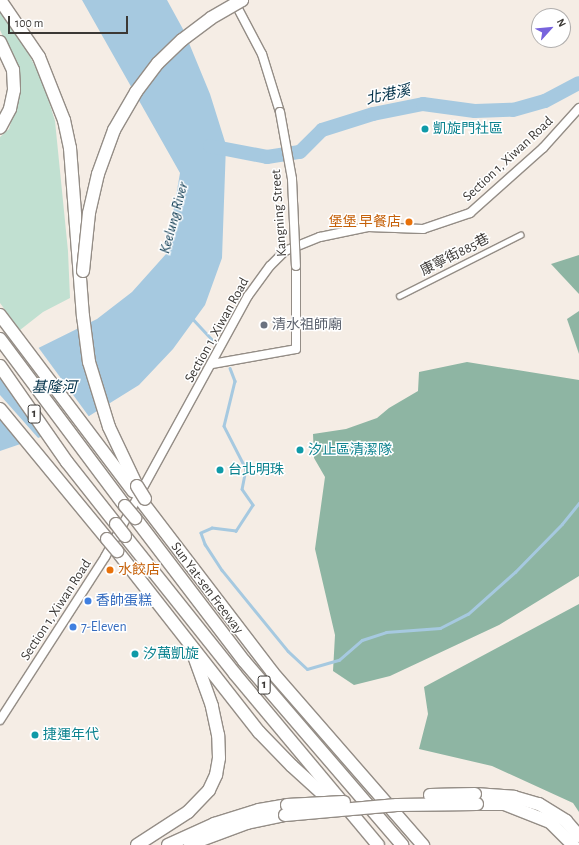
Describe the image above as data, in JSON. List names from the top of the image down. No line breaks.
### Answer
{"streets":{"highway":["1","Sun Yat-sen Freeway"],"street":["Section 1, Xiwan Road","Kangning Street","康寧街885巷"]},"crossings":[["Section 1, Xiwan Road","Kangning Street"]],"water":["北港溪","Keelung River","基隆河"],"places":["凱旋門社區","堡堡 早餐店","清水祖師廟","汐止區清潔隊","台北明珠","水餃店","香帥蛋糕","7-Eleven","汐萬凱旋","捷運年代"],"scale_bar":"100 m","north":"top right"}
